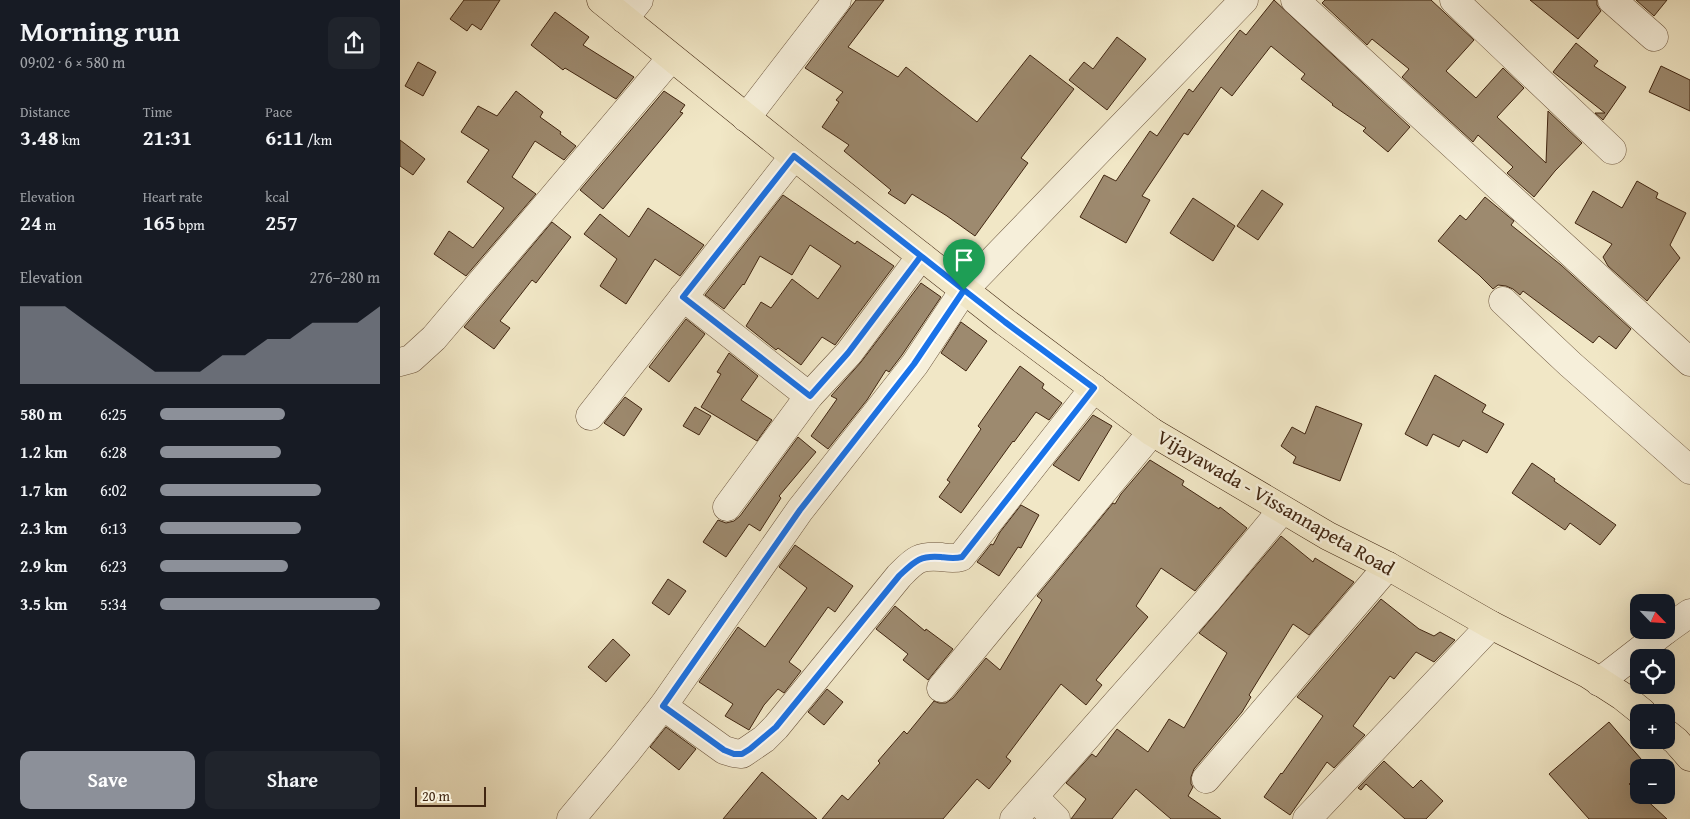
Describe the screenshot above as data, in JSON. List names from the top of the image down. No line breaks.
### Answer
{"streets":{"main road":["Vijayawada - Vissannapeta Road"]},"scale_bar":"20 m","north":"bottom right","page":{"heading":["Morning run","09:02 · 6 × 580 m"],"stats":[["Distance","3.48 km"],["Time","21:31"],["Pace","6:11 /km"],["Elevation","24 m"],["Heart rate","165 bpm"],["kcal","257"]],"chart":["Elevation","276–280 m"],"list":[{"name":"580 m","note":"6:25"},{"name":"1.2 km","note":"6:28"},{"name":"1.7 km","note":"6:02"},{"name":"2.3 km","note":"6:13"},{"name":"2.9 km","note":"6:23"},{"name":"3.5 km","note":"5:34"}],"map_buttons":["+","−"],"buttons":["Save","Share"],"scale":"20 m"}}
